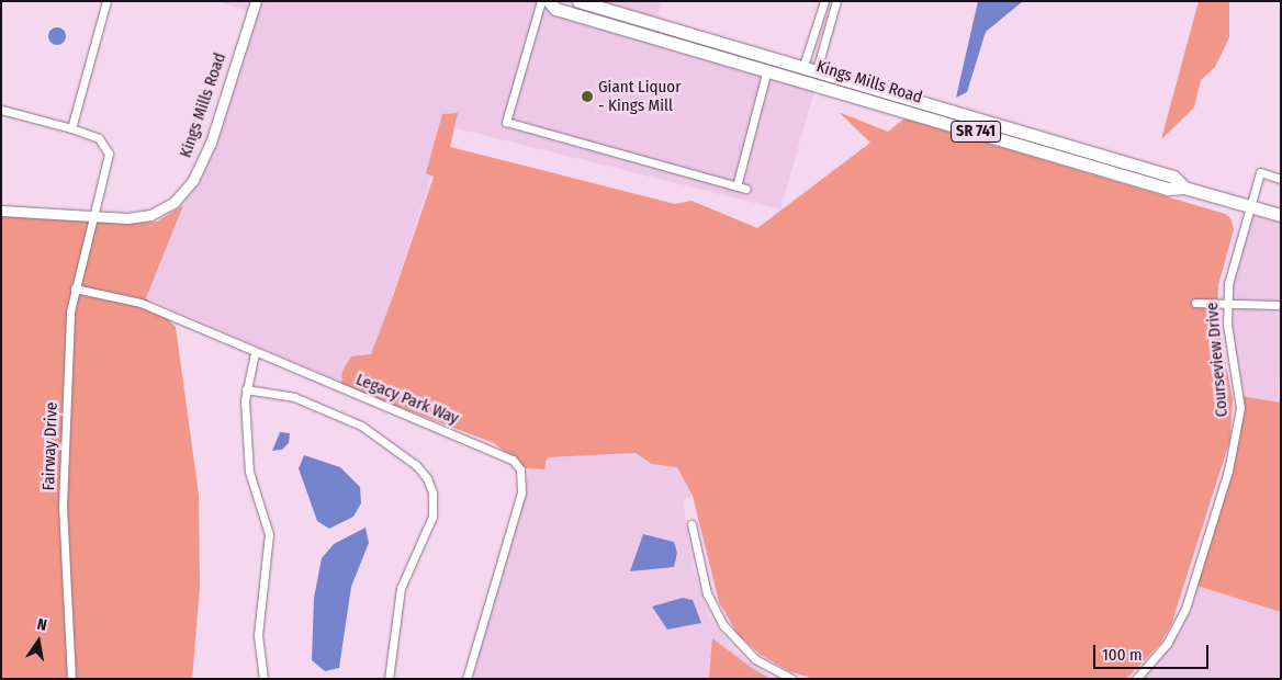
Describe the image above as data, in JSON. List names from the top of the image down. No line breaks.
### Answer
{"streets":{"main road":["Kings Mills Road","SR 741"],"street":["Courseview Drive","Legacy Park Way","Fairway Drive"]},"crossings":[["Kings Mills Road","Courseview Drive"],["Kings Mills Road","Fairway Drive"],["Legacy Park Way","Fairway Drive"]],"places":["Giant Liquor - Kings Mill"],"scale_bar":"100 m","north":"top"}
